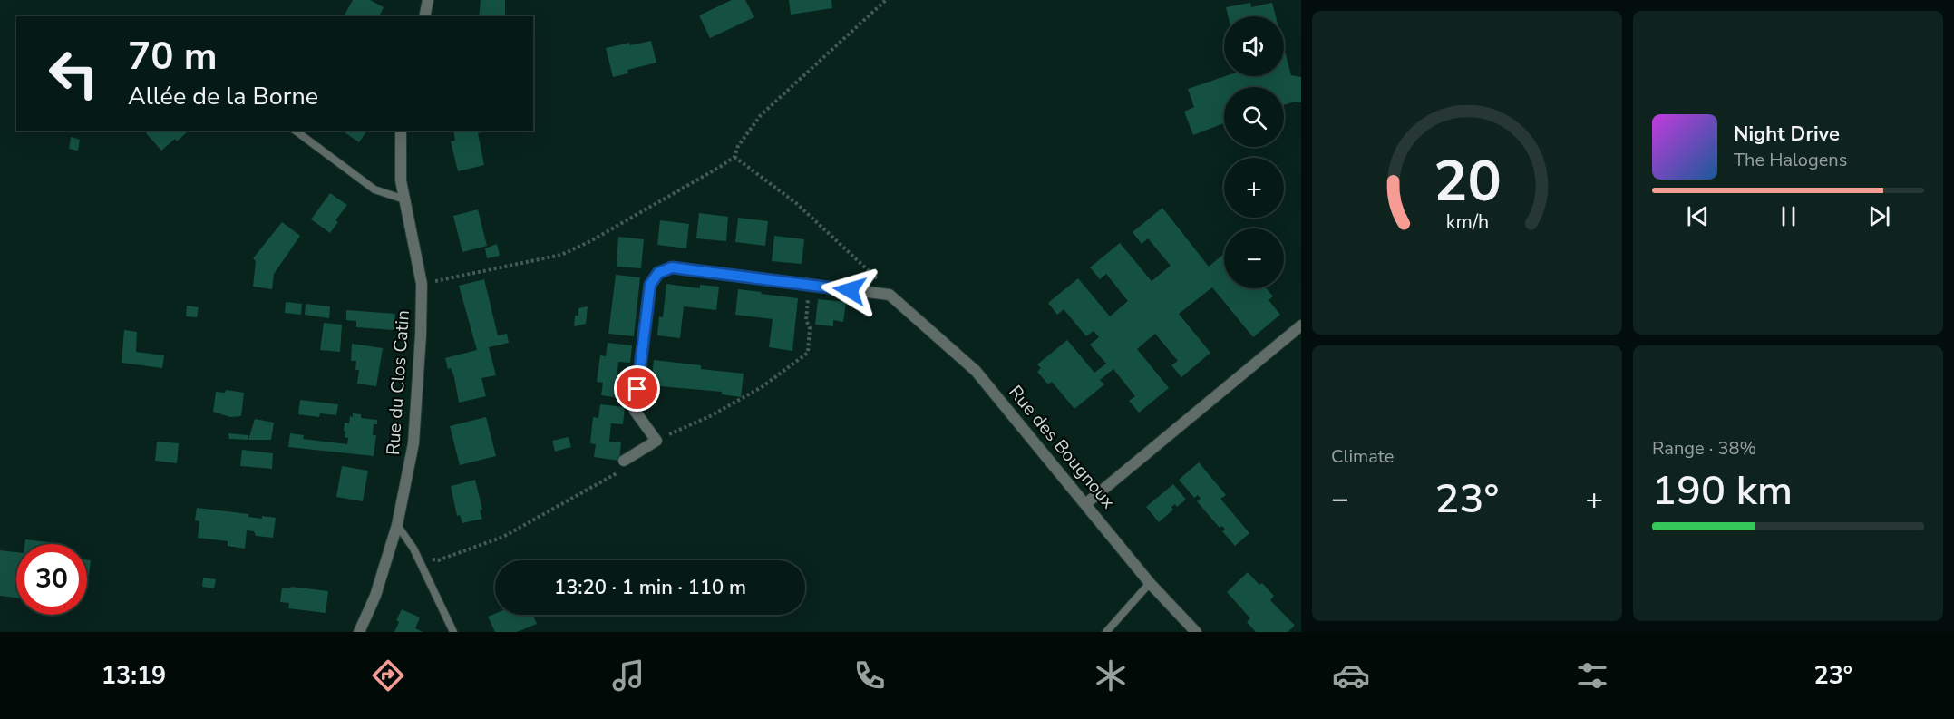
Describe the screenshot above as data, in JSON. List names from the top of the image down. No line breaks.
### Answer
{"streets":{"street":["Rue du Clos Catin","Rue des Bougnoux"]},"page":{"map_buttons":["+","−"],"turn":["70 m","Allée de la Borne"],"song":["Night Drive","The Halogens"],"tile":["Climate",["Range · 38%","190 km"]],"heat":["−","23°","+"],"limit":"30","trip":"13:20 · 1 min · 110 m","tabs":["13:19","23°"],"gauge":["20","km/h"]}}
